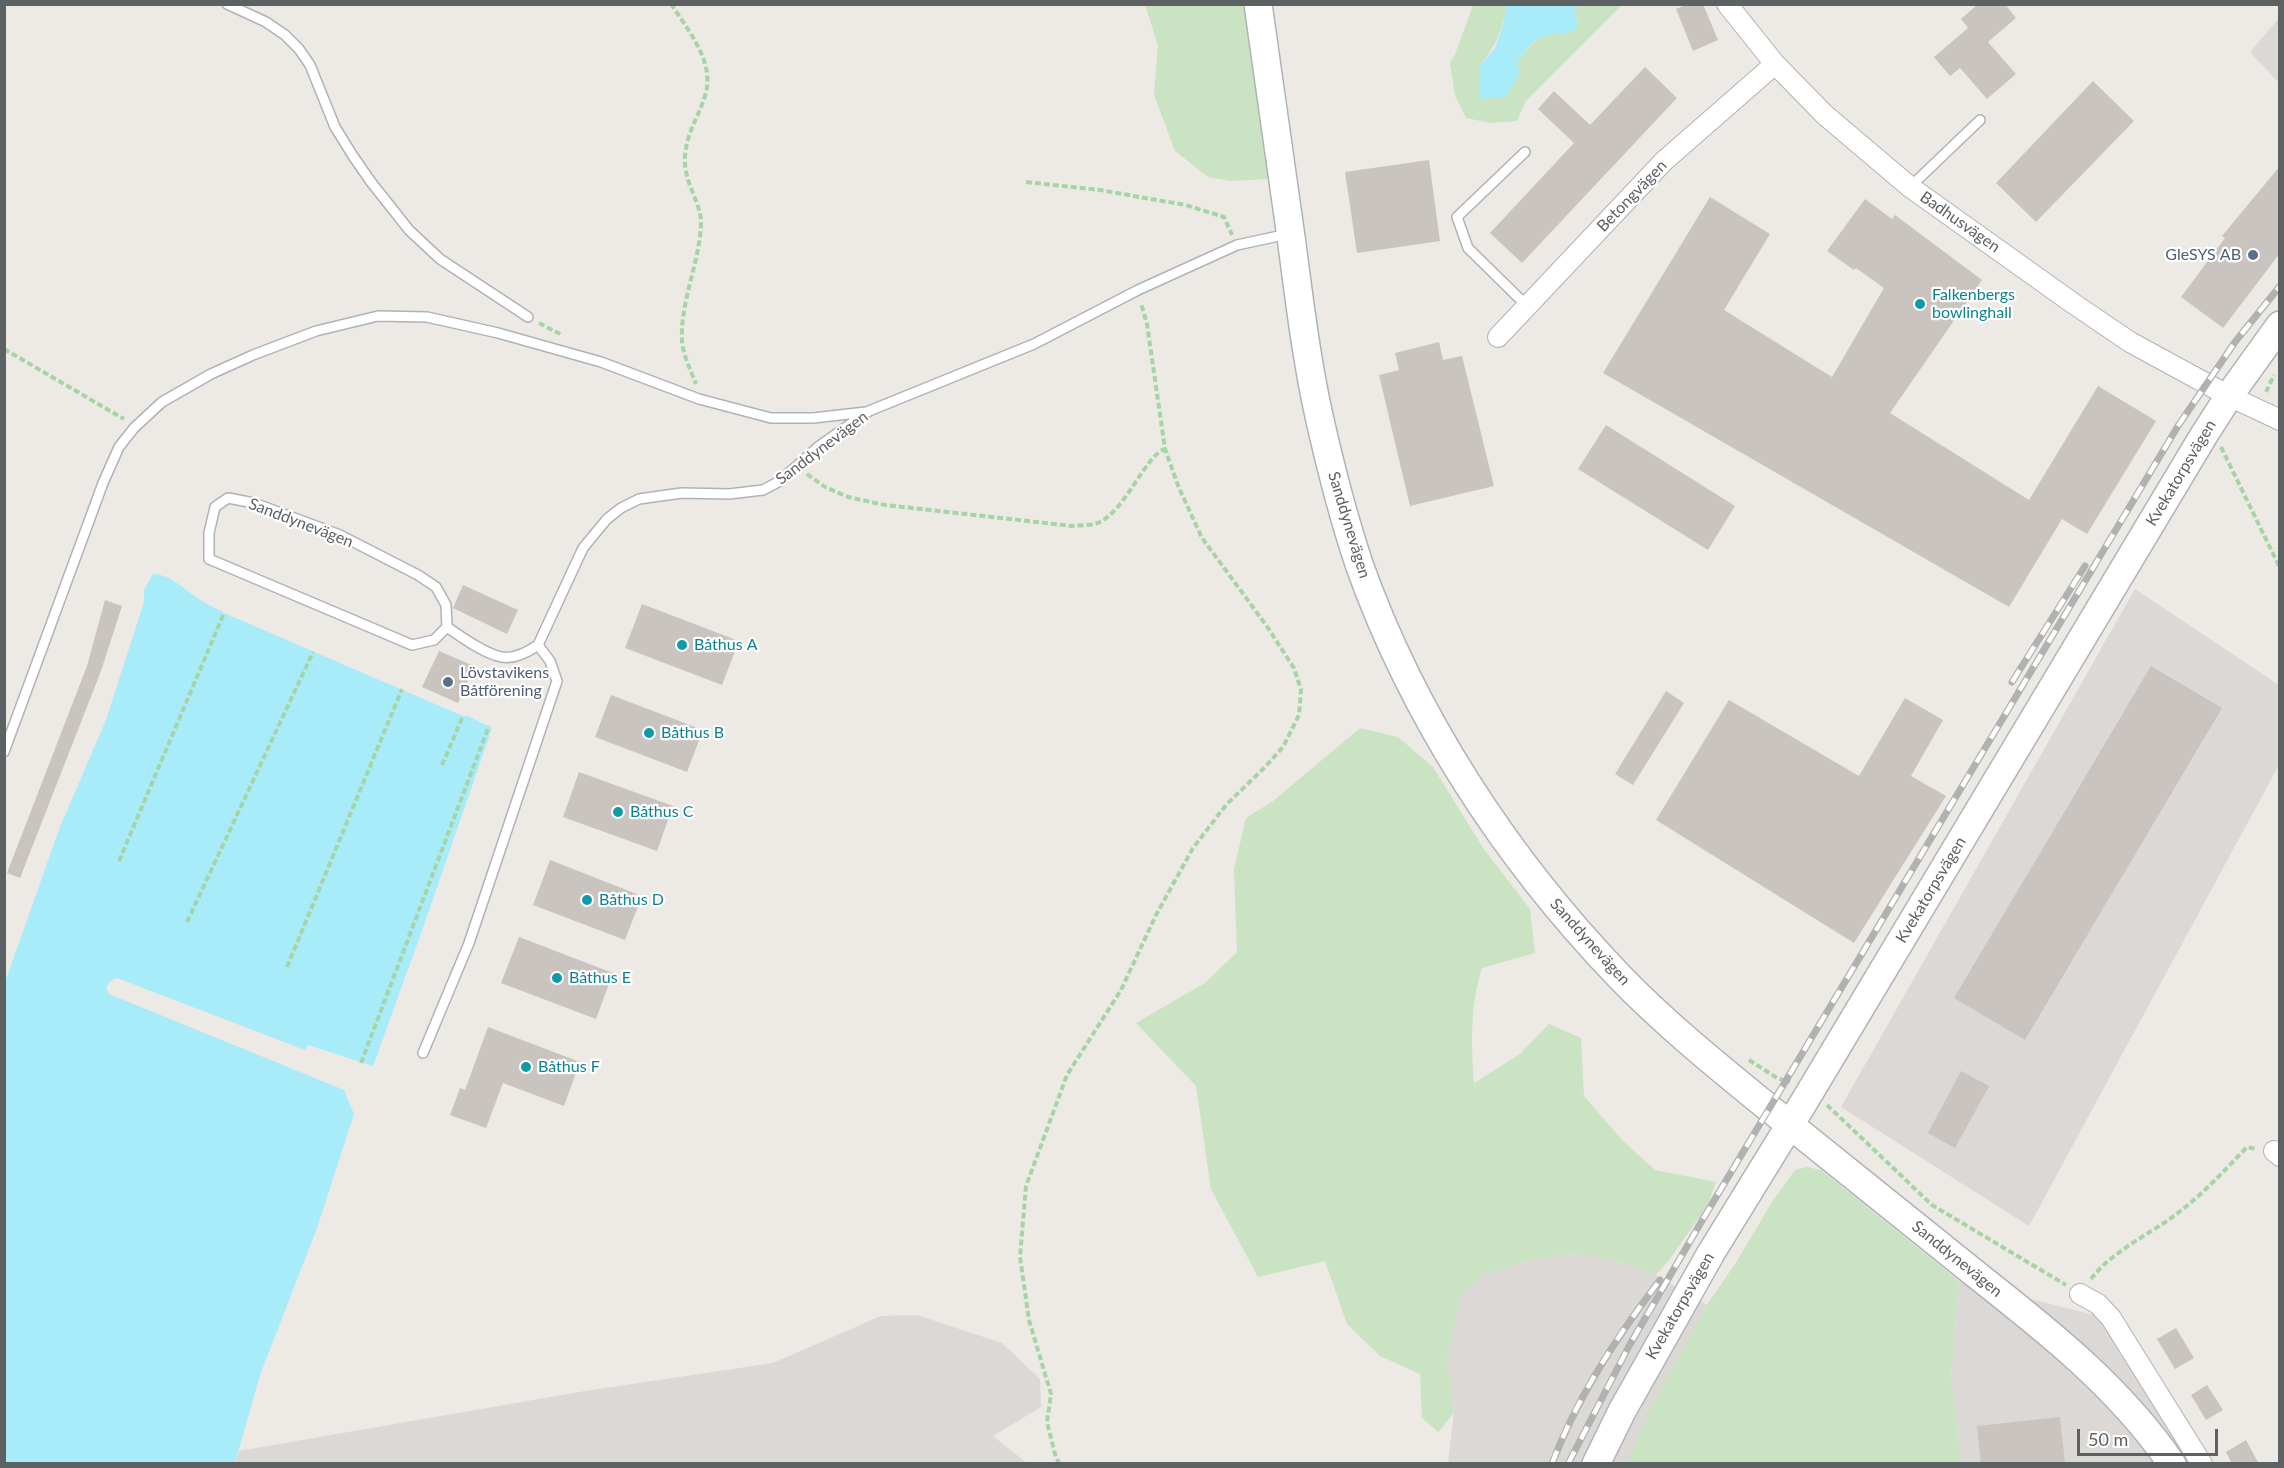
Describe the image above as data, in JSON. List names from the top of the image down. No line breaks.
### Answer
{"streets":{"street":["Betongvägen","Badhusvägen","Sanddynevägen","Kvekatorpsvägen"]},"crossings":[["Betongvägen","Badhusvägen"],["Badhusvägen","Kvekatorpsvägen"],["Sanddynevägen","Kvekatorpsvägen"]],"places":["GleSYS AB","Falkenbergs bowlinghall","Båthus A","Lövstavikens Båtförening","Båthus B","Båthus C","Båthus D","Båthus E","Båthus F"],"scale_bar":"50 m"}
